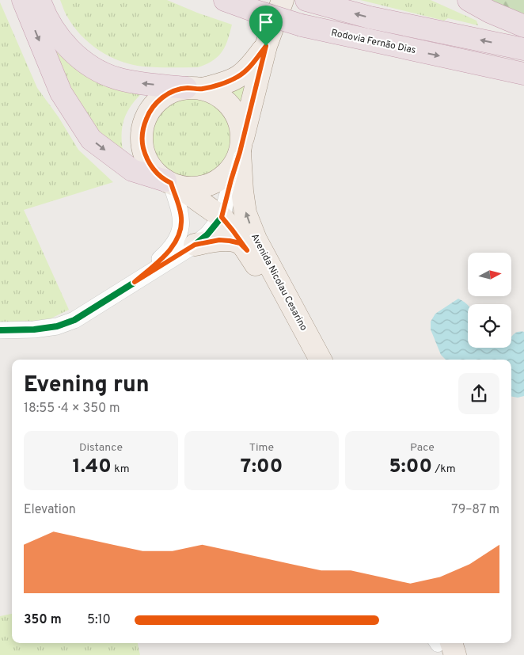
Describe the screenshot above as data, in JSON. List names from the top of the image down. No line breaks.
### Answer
{"streets":{"highway":["Rodovia Fernão Dias"],"main road":["Avenida Nicolau Cesarino"]},"north":"right","page":{"heading":["Evening run","18:55 · 4 × 350 m"],"stats":[["Distance","1.40 km"],["Time","7:00"],["Pace","5:00 /km"]],"chart":["Elevation","79–87 m"],"list":[{"name":"350 m","note":"5:10"}]}}
